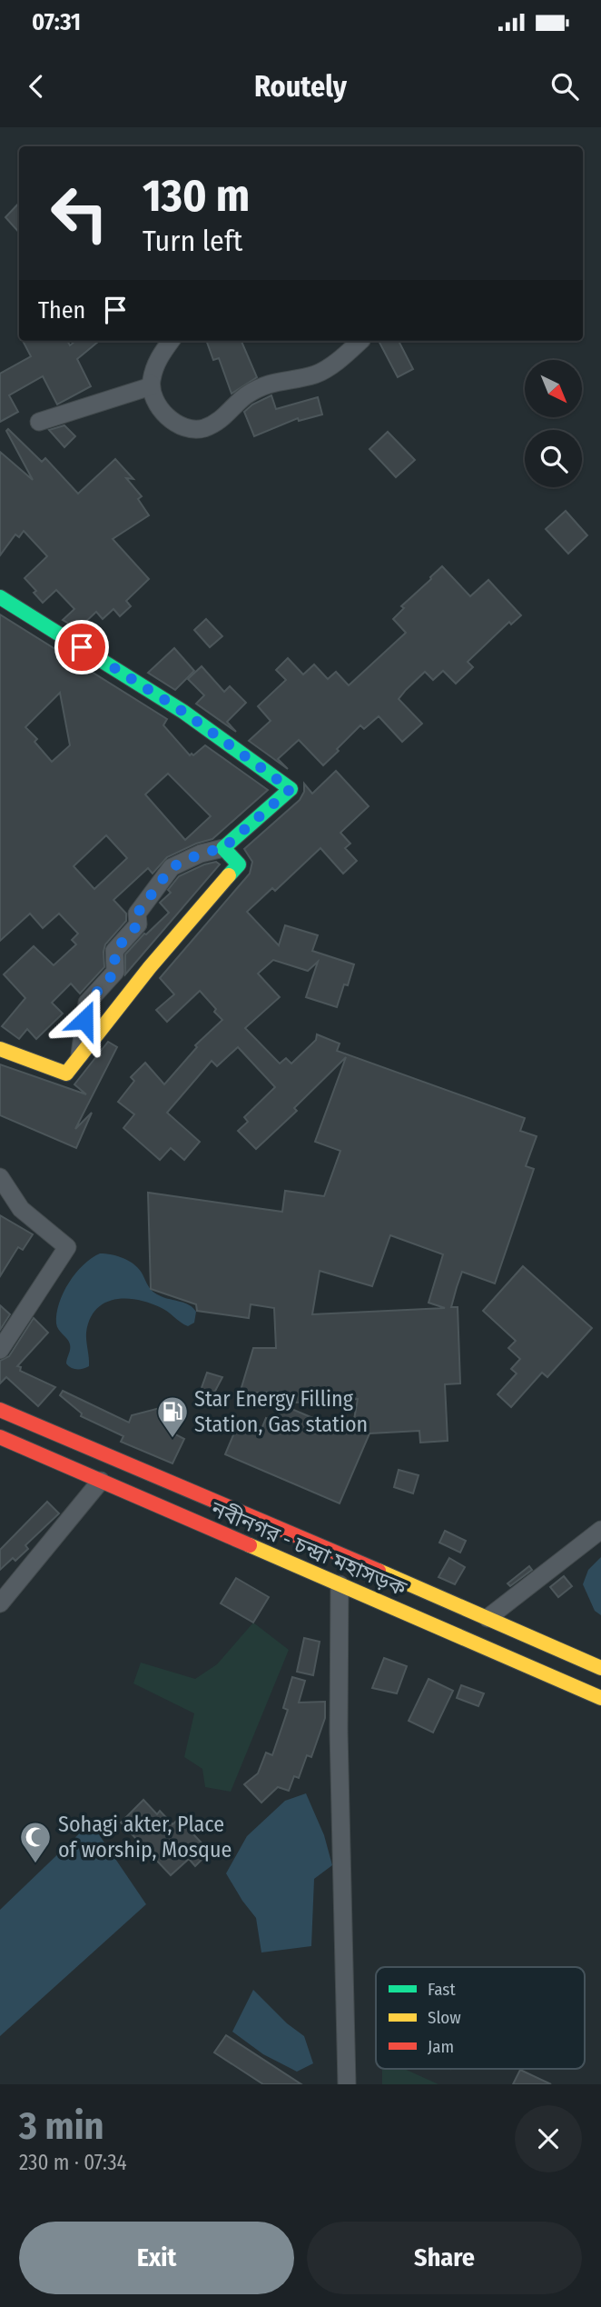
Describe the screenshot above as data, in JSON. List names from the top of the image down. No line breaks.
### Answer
{"streets":{"main road":["নবীনগর - চন্দ্রা মহাসড়ক"]},"places":{"fuel station":["Star Energy Filling Station, Gas station"],"mosque":["Sohagi akter, Place of worship, Mosque"]},"legend":["Fast","Slow","Jam"],"north":"bottom right","page":{"status":"07:31","header":"Routely","turn":["130 m","Turn left"],"then":"Then","heading":["3 min","230 m · 07:34"],"buttons":["Exit","Share"]}}
